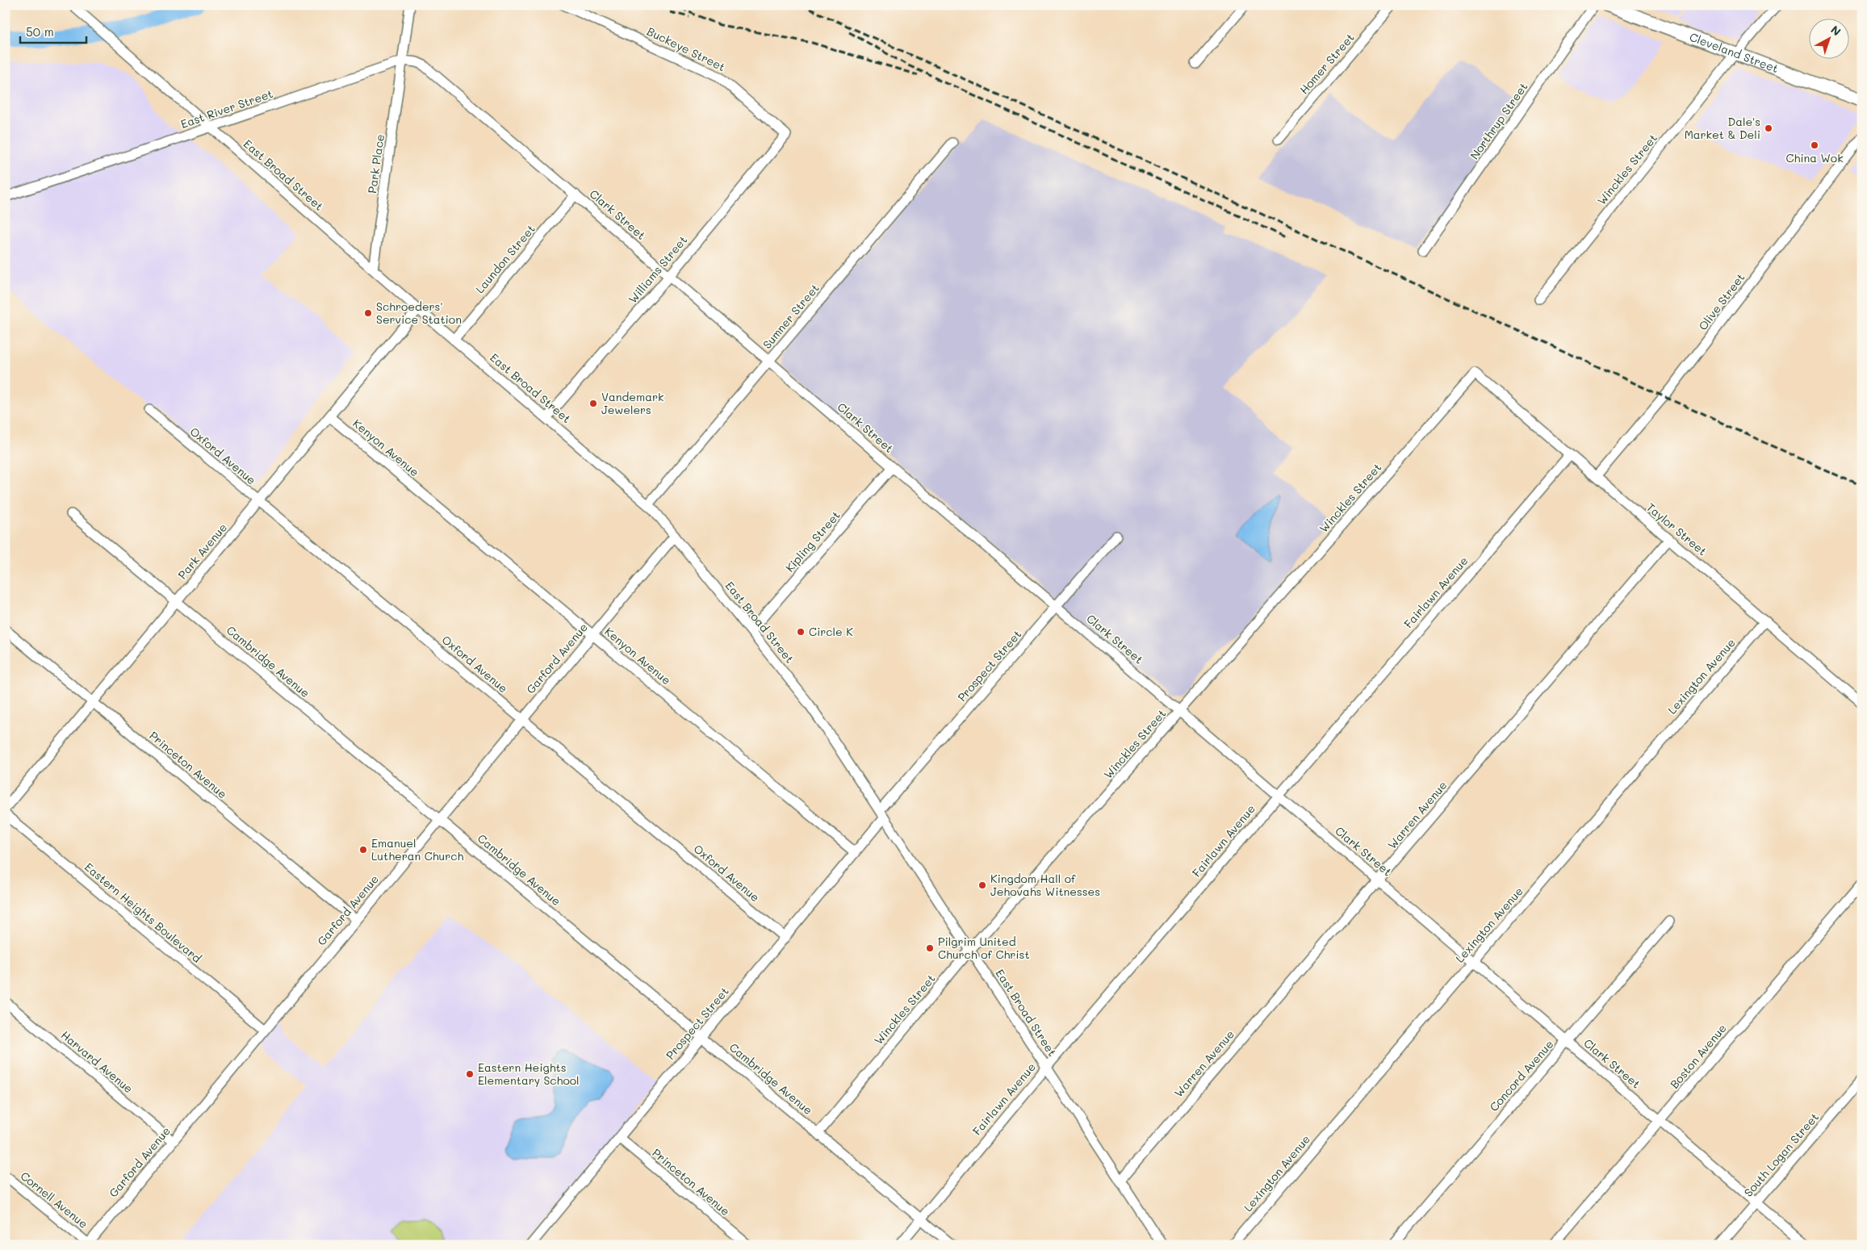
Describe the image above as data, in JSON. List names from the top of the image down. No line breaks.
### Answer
{"streets":{"main road":["Cleveland Street"],"street":["Buckeye Street","Homer Street","East River Street","Northrup Street","Park Place","Winckles Street","East Broad Street","Clark Street","Laundon Street","Williams Street","Olive Street","Sumner Street","Kenyon Avenue","Oxford Avenue","Taylor Street","Kipling Street","Park Avenue","Fairlawn Avenue","Garford Avenue","Cambridge Avenue","Prospect Street","Lexington Avenue","Princeton Avenue","Warren Avenue","Eastern Heights Boulevard","Boston Avenue","Harvard Avenue","Concord Avenue","South Logan Street","Cornell Avenue"]},"crossings":[["Buckeye Street","Williams Street"],["Cleveland Street","Winckles Street"],["East River Street","Park Place"],["East River Street","East Broad Street"],["East River Street","Clark Street"],["Park Place","East Broad Street"],["Park Place","Clark Street"],["Winckles Street","East Broad Street"],["Winckles Street","Clark Street"],["Winckles Street","Taylor Street"],["Winckles Street","Cambridge Avenue"],["East Broad Street","Laundon Street"],["East Broad Street","Williams Street"],["East Broad Street","Sumner Street"],["East Broad Street","Kipling Street"],["East Broad Street","Park Avenue"],["East Broad Street","Fairlawn Avenue"],["East Broad Street","Garford Avenue"],["East Broad Street","Prospect Street"],["East Broad Street","Warren Avenue"],["Clark Street","Laundon Street"],["Clark Street","Williams Street"],["Clark Street","Sumner Street"],["Clark Street","Kipling Street"],["Clark Street","Fairlawn Avenue"],["Clark Street","Prospect Street"],["Clark Street","Lexington Avenue"],["Clark Street","Warren Avenue"],["Clark Street","Boston Avenue"],["Clark Street","Concord Avenue"],["Clark Street","South Logan Street"],["Olive Street","Taylor Street"],["Kenyon Avenue","Park Avenue"],["Kenyon Avenue","Garford Avenue"],["Kenyon Avenue","Prospect Street"],["Oxford Avenue","Park Avenue"],["Oxford Avenue","Garford Avenue"],["Oxford Avenue","Prospect Street"],["Taylor Street","Fairlawn Avenue"],["Taylor Street","Lexington Avenue"],["Taylor Street","Warren Avenue"],["Park Avenue","Cambridge Avenue"],["Park Avenue","Princeton Avenue"],["Fairlawn Avenue","Cambridge Avenue"],["Garford Avenue","Cambridge Avenue"],["Garford Avenue","Princeton Avenue"],["Garford Avenue","Eastern Heights Boulevard"],["Garford Avenue","Harvard Avenue"],["Garford Avenue","Cornell Avenue"],["Cambridge Avenue","Prospect Street"],["Prospect Street","Princeton Avenue"]],"places":["Dale's Market & Deli","China Wok","Schroeders' Service Station","Vandemark Jewelers","Circle K","Emanuel Lutheran Church","Kingdom Hall of Jehovahs Witnesses","Pilgrim United Church of Christ","Eastern Heights Elementary School"],"scale_bar":"50 m","north":"top right"}
